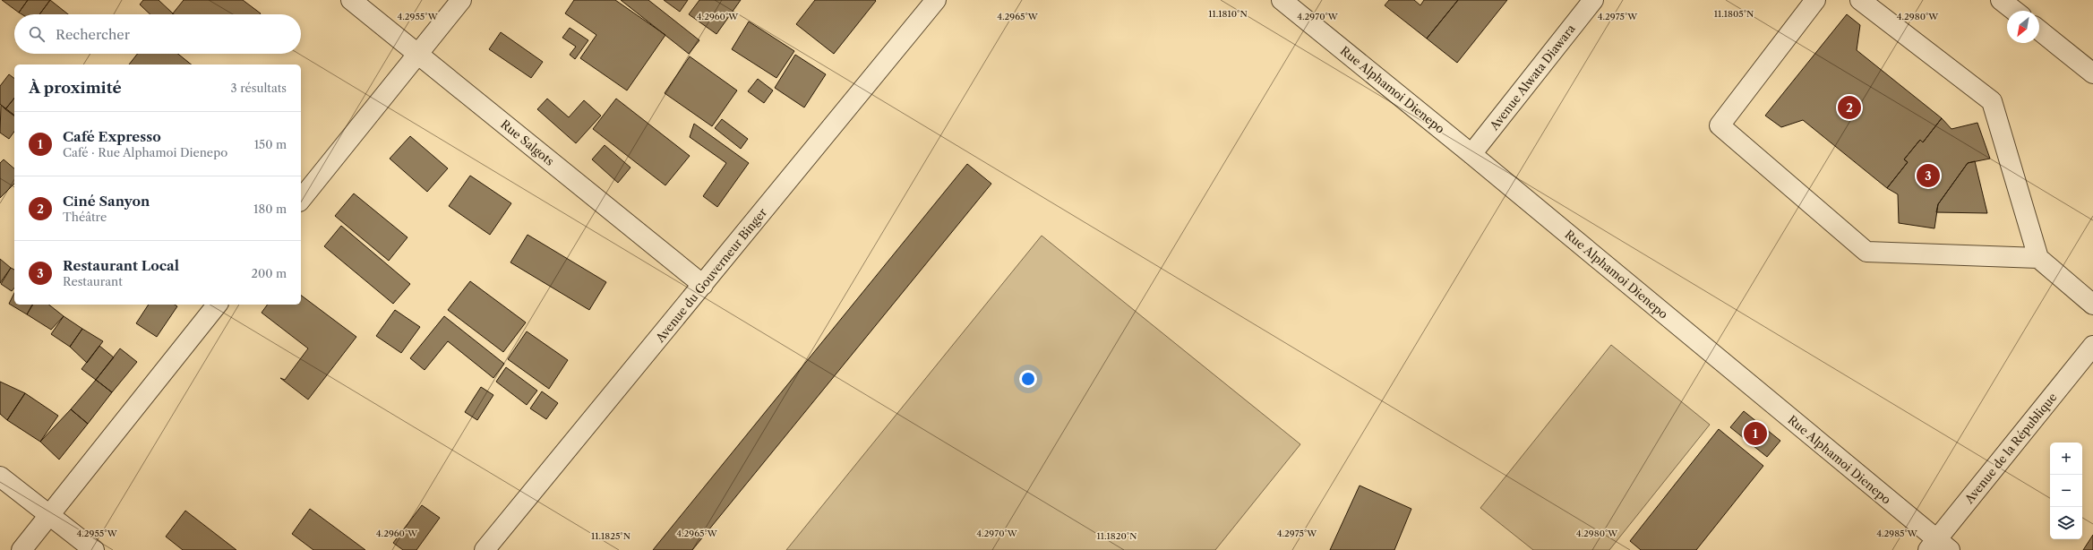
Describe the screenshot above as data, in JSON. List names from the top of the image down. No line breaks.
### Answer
{"streets":{"street":["Avenue Alwata Diawara","Rue Alphamoi Dienepo","Rue Salgots","Avenue du Gouverneur Binger","Avenue de la République"]},"crossings":[["Avenue Alwata Diawara","Rue Alphamoi Dienepo"],["Rue Alphamoi Dienepo","Avenue de la République"],["Rue Salgots","Avenue du Gouverneur Binger"]],"north":"bottom left","page":{"search":"Rechercher","heading":["À proximité","3 résultats"],"pins":["2","3","1"],"list":[{"mark":"1","name":"Café Expresso","note":"Café · Rue Alphamoi Dienepo","value":"150 m"},{"mark":"2","name":"Ciné Sanyon","note":"Théâtre","value":"180 m"},{"mark":"3","name":"Restaurant Local","note":"Restaurant","value":"200 m"}],"map_buttons":["+","−"]},"coordinates":["11.1810°N","11.1805°N","4.2955°W","4.2965°W","4.2960°W","4.2970°W","4.2975°W","4.2980°W","4.2985°W","11.1825°N","11.1820°N"]}
